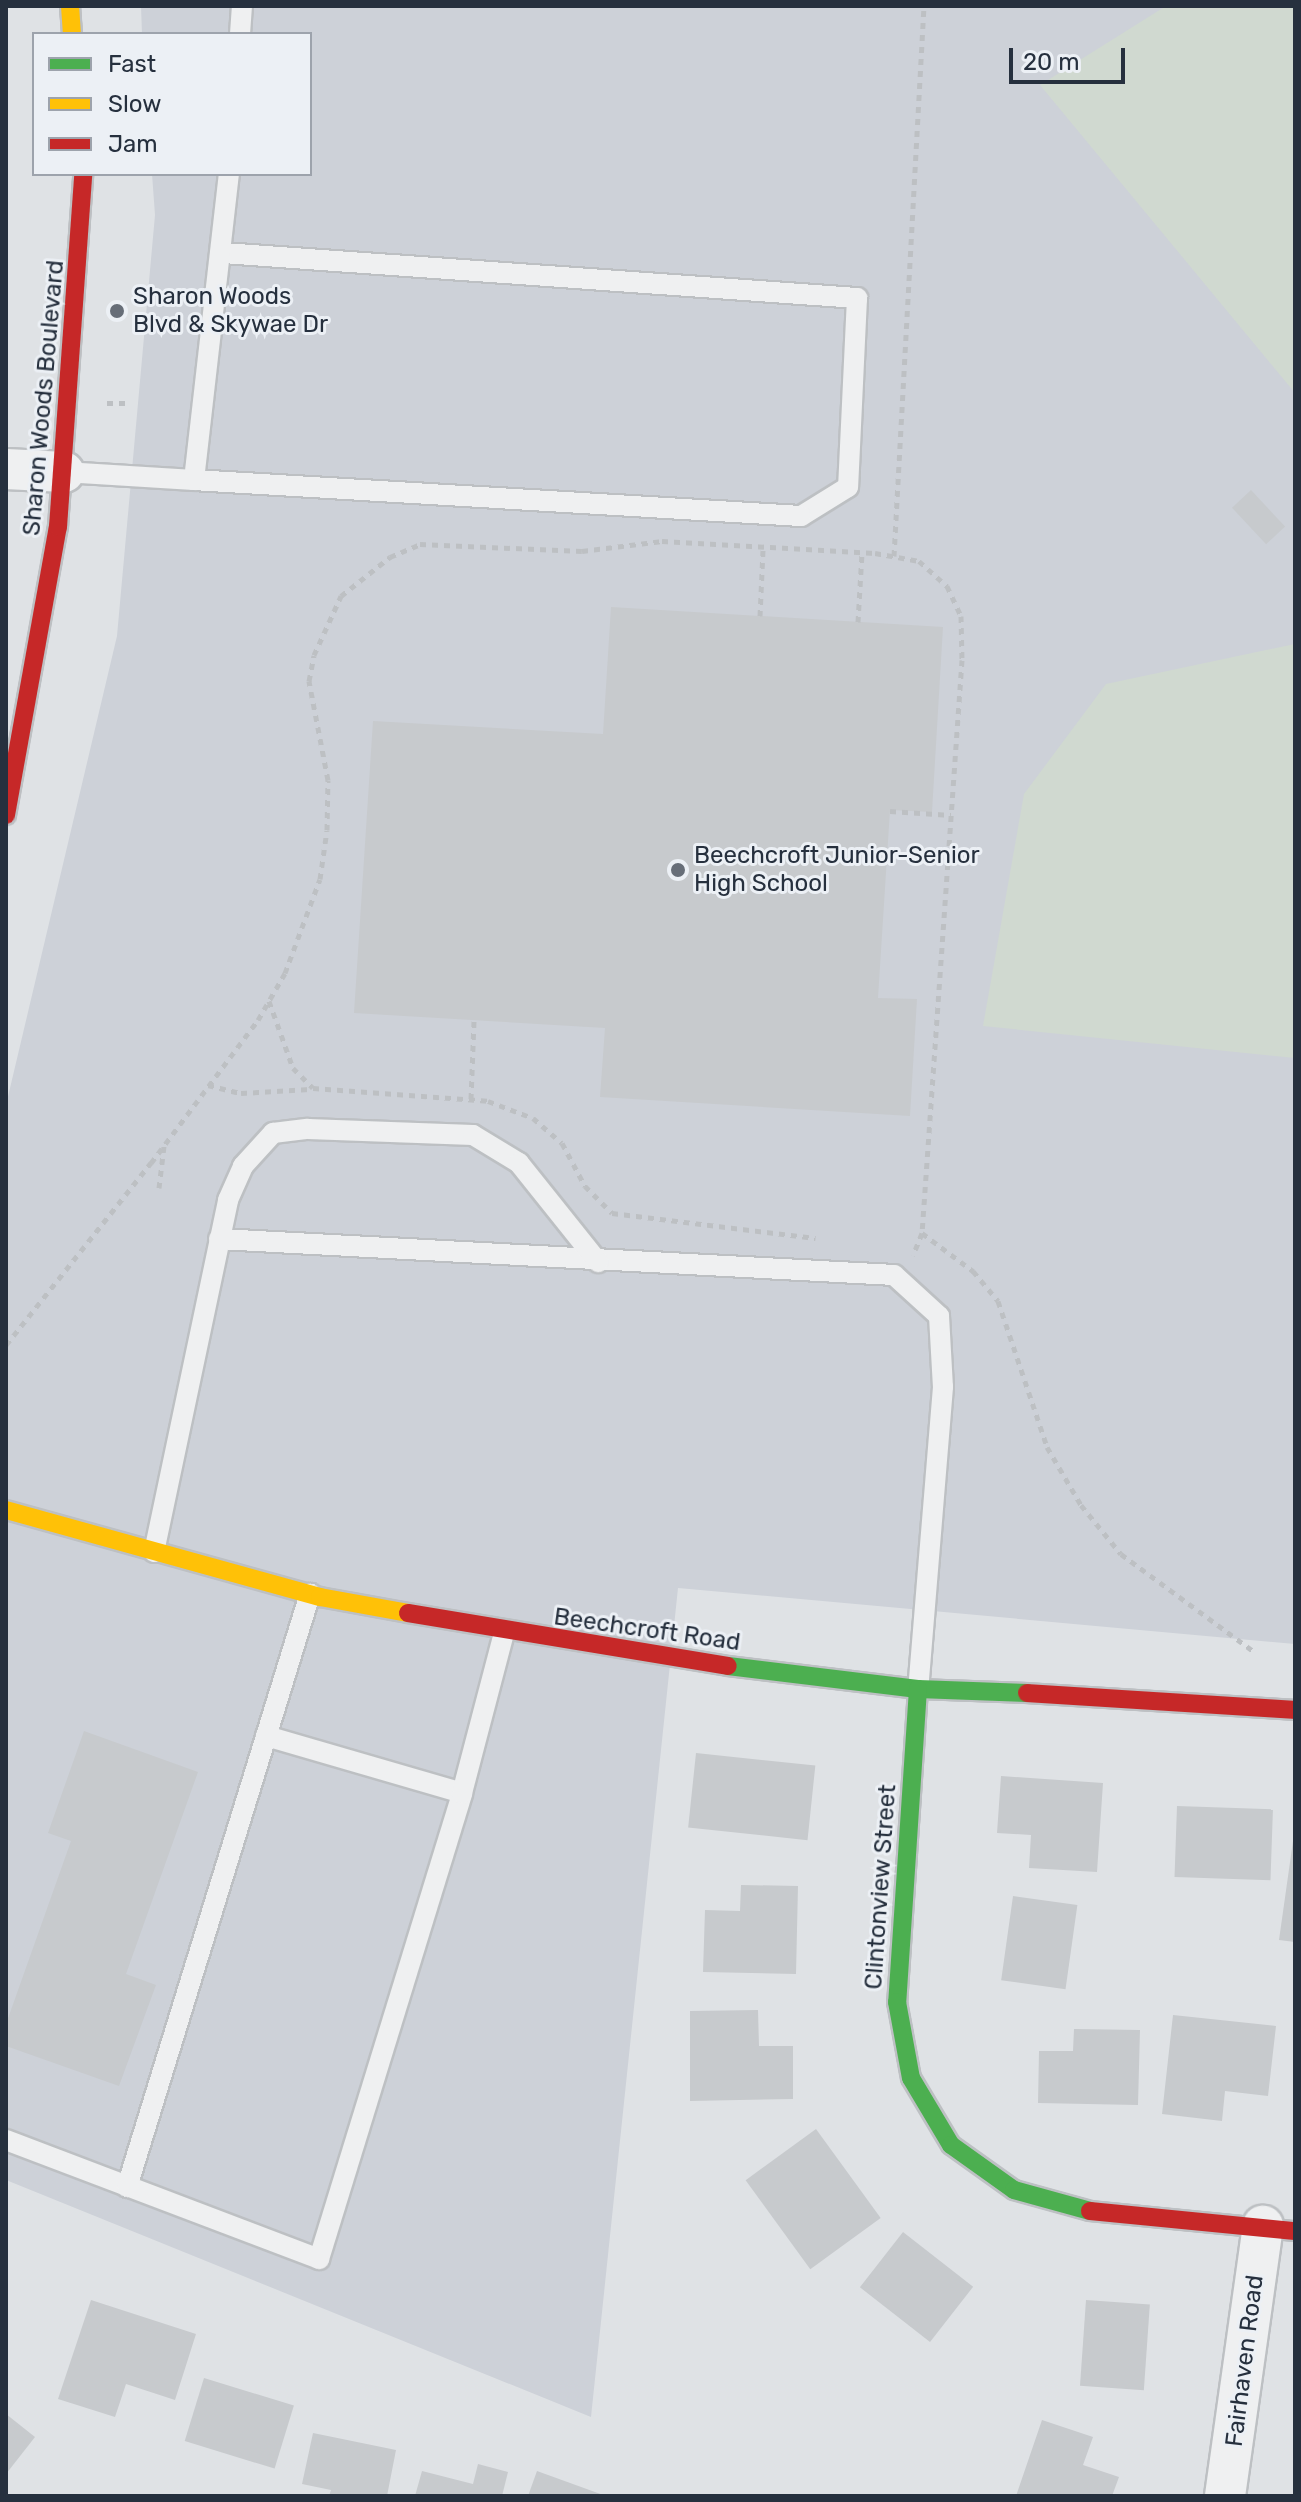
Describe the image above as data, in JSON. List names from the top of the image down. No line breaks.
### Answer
{"streets":{"street":["Sharon Woods Boulevard","Beechcroft Road","Clintonview Street","Fairhaven Road"]},"crossings":[["Beechcroft Road","Clintonview Street"],["Clintonview Street","Fairhaven Road"]],"places":["Sharon Woods Blvd & Skywae Dr","Beechcroft Junior-Senior High School"],"legend":["Fast","Slow","Jam"],"scale_bar":"20 m"}
